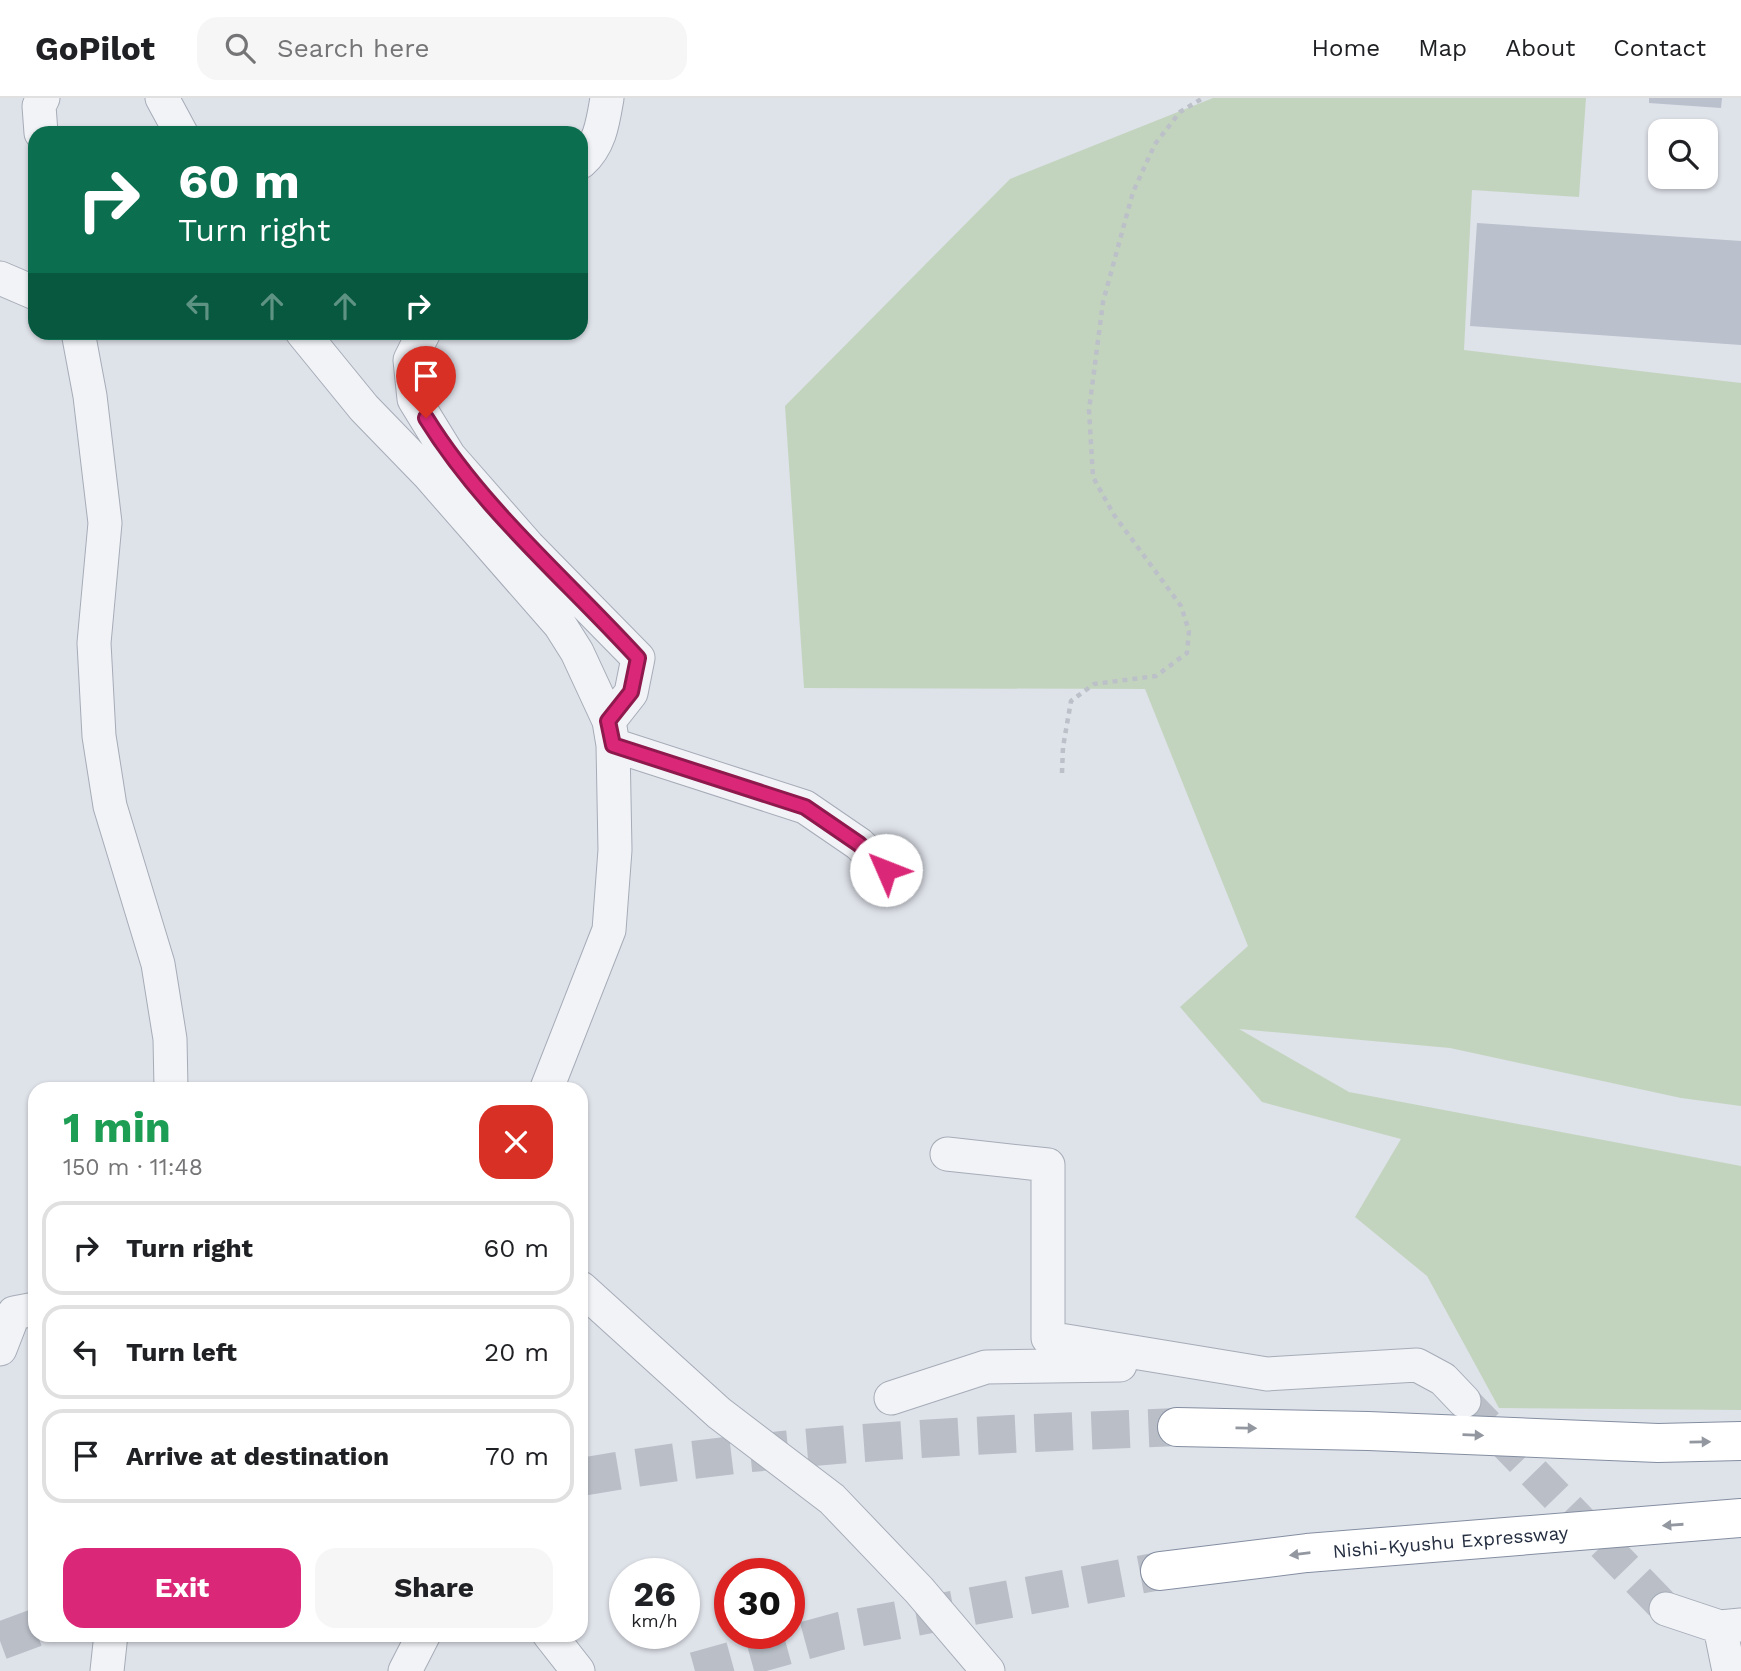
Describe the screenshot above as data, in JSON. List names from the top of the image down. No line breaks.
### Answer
{"streets":{"highway":["Nishi-Kyushu Expressway"]},"page":{"header":"GoPilot","search":"Search here","nav":["Home","Map","About","Contact"],"turn":["60 m","Turn right"],"heading":["1 min","150 m · 11:48"],"list":[{"name":"Turn right","value":"60 m"},{"name":"Turn left","value":"20 m"},{"name":"Arrive at destination","value":"70 m"}],"buttons":["Exit","Share"],"speed":"26 km/h","limit":"30"}}
